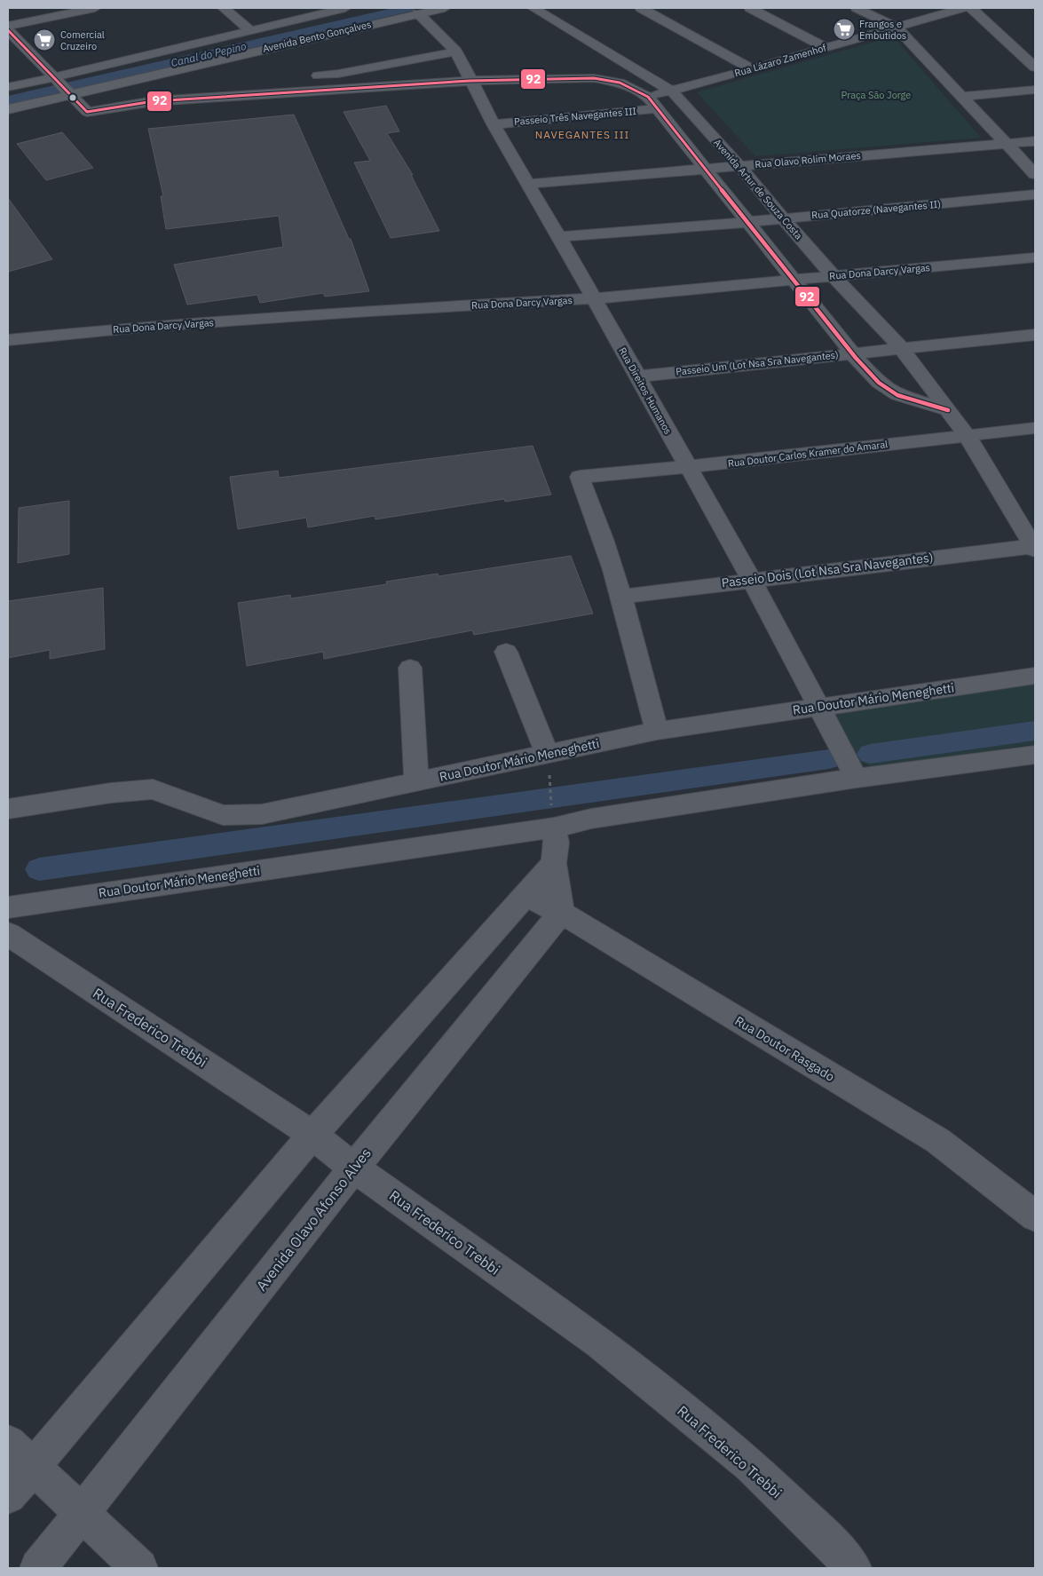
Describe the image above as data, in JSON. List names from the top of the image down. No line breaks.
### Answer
{"streets":{"main road":["Avenida Bento Gonçalves"],"street":["Rua Lázaro Zamenhof","Passeio Três Navegantes III","Rua Olavo Rolim Moraes","Avenida Artur de Souza Costa","Rua Quatorze (Navegantes II)","Rua Dona Darcy Vargas","Passeio Um (Lot Nsa Sra Navegantes)","Rua Direitos Humanos","Rua Doutor Carlos Kramer do Amaral","Passeio Dois (Lot Nsa Sra Navegantes)","Rua Doutor Mário Meneghetti","Rua Frederico Trebbi","Rua Doutor Rasgado","Avenida Olavo Afonso Alves"]},"crossings":[["Avenida Bento Gonçalves","Rua Direitos Humanos"],["Rua Lázaro Zamenhof","Passeio Três Navegantes III"],["Rua Lázaro Zamenhof","Avenida Artur de Souza Costa"],["Passeio Três Navegantes III","Rua Direitos Humanos"],["Rua Olavo Rolim Moraes","Avenida Artur de Souza Costa"],["Rua Olavo Rolim Moraes","Rua Direitos Humanos"],["Avenida Artur de Souza Costa","Rua Quatorze (Navegantes II)"],["Avenida Artur de Souza Costa","Rua Dona Darcy Vargas"],["Avenida Artur de Souza Costa","Passeio Um (Lot Nsa Sra Navegantes)"],["Avenida Artur de Souza Costa","Rua Doutor Carlos Kramer do Amaral"],["Avenida Artur de Souza Costa","Passeio Dois (Lot Nsa Sra Navegantes)"],["Rua Quatorze (Navegantes II)","Rua Direitos Humanos"],["Rua Dona Darcy Vargas","Rua Direitos Humanos"],["Passeio Um (Lot Nsa Sra Navegantes)","Rua Direitos Humanos"],["Rua Direitos Humanos","Rua Doutor Carlos Kramer do Amaral"],["Rua Direitos Humanos","Passeio Dois (Lot Nsa Sra Navegantes)"],["Rua Direitos Humanos","Rua Doutor Mário Meneghetti"],["Rua Doutor Carlos Kramer do Amaral","Passeio Dois (Lot Nsa Sra Navegantes)"],["Rua Frederico Trebbi","Avenida Olavo Afonso Alves"],["Rua Doutor Rasgado","Avenida Olavo Afonso Alves"]],"districts":["NAVEGANTES III"],"water":["Canal do Pepino"],"parks":["Praça São Jorge"],"places":{"supermarket":["Frangos e Embutidos","Comercial Cruzeiro"]},"lines":["transit line 92"]}
